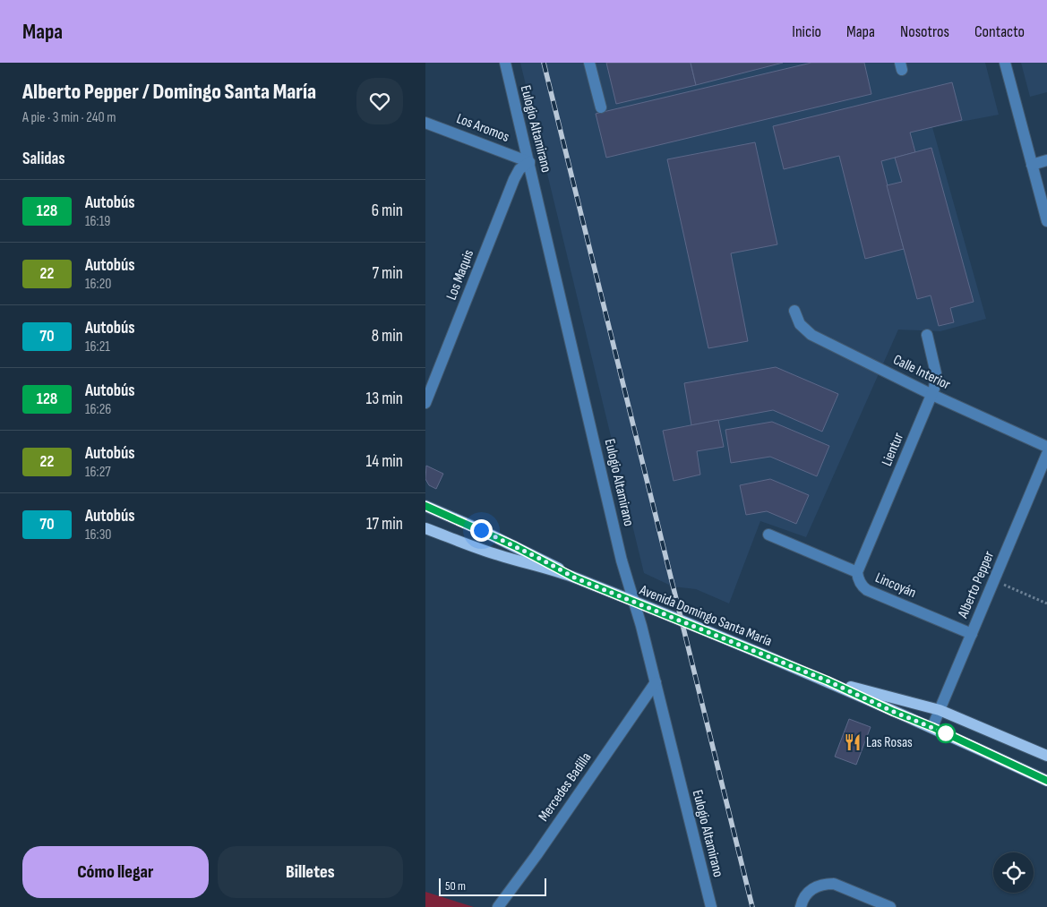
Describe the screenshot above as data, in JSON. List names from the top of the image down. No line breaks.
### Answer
{"streets":{"main road":["Avenida Domingo Santa María"],"street":["Los Aromos","Eulogio Altamirano","Los Maquis","Calle Interior","Lientur","Alberto Pepper","Lincoyán","Mercedes Badilla"]},"crossings":[["Los Aromos","Eulogio Altamirano"],["Los Aromos","Los Maquis"],["Eulogio Altamirano","Los Maquis"],["Eulogio Altamirano","Avenida Domingo Santa María"],["Eulogio Altamirano","Mercedes Badilla"],["Calle Interior","Lientur"],["Lientur","Lincoyán"],["Alberto Pepper","Lincoyán"],["Alberto Pepper","Avenida Domingo Santa María"]],"places":{"restaurant":["Las Rosas"]},"lines":["bus line 128"],"scale_bar":"50 m","page":{"header":"Mapa","nav":["Inicio","Mapa","Nosotros","Contacto"],"heading":[["Alberto Pepper / Domingo Santa María","A pie · 3 min · 240 m"],"Salidas"],"list":[{"mark":"128","name":"Autobús","note":"16:19","value":"6 min"},{"mark":"22","name":"Autobús","note":"16:20","value":"7 min"},{"mark":"70","name":"Autobús","note":"16:21","value":"8 min"},{"mark":"128","name":"Autobús","note":"16:26","value":"13 min"},{"mark":"22","name":"Autobús","note":"16:27","value":"14 min"},{"mark":"70","name":"Autobús","note":"16:30","value":"17 min"}],"buttons":["Cómo llegar","Billetes"],"scale":"50 m"}}
